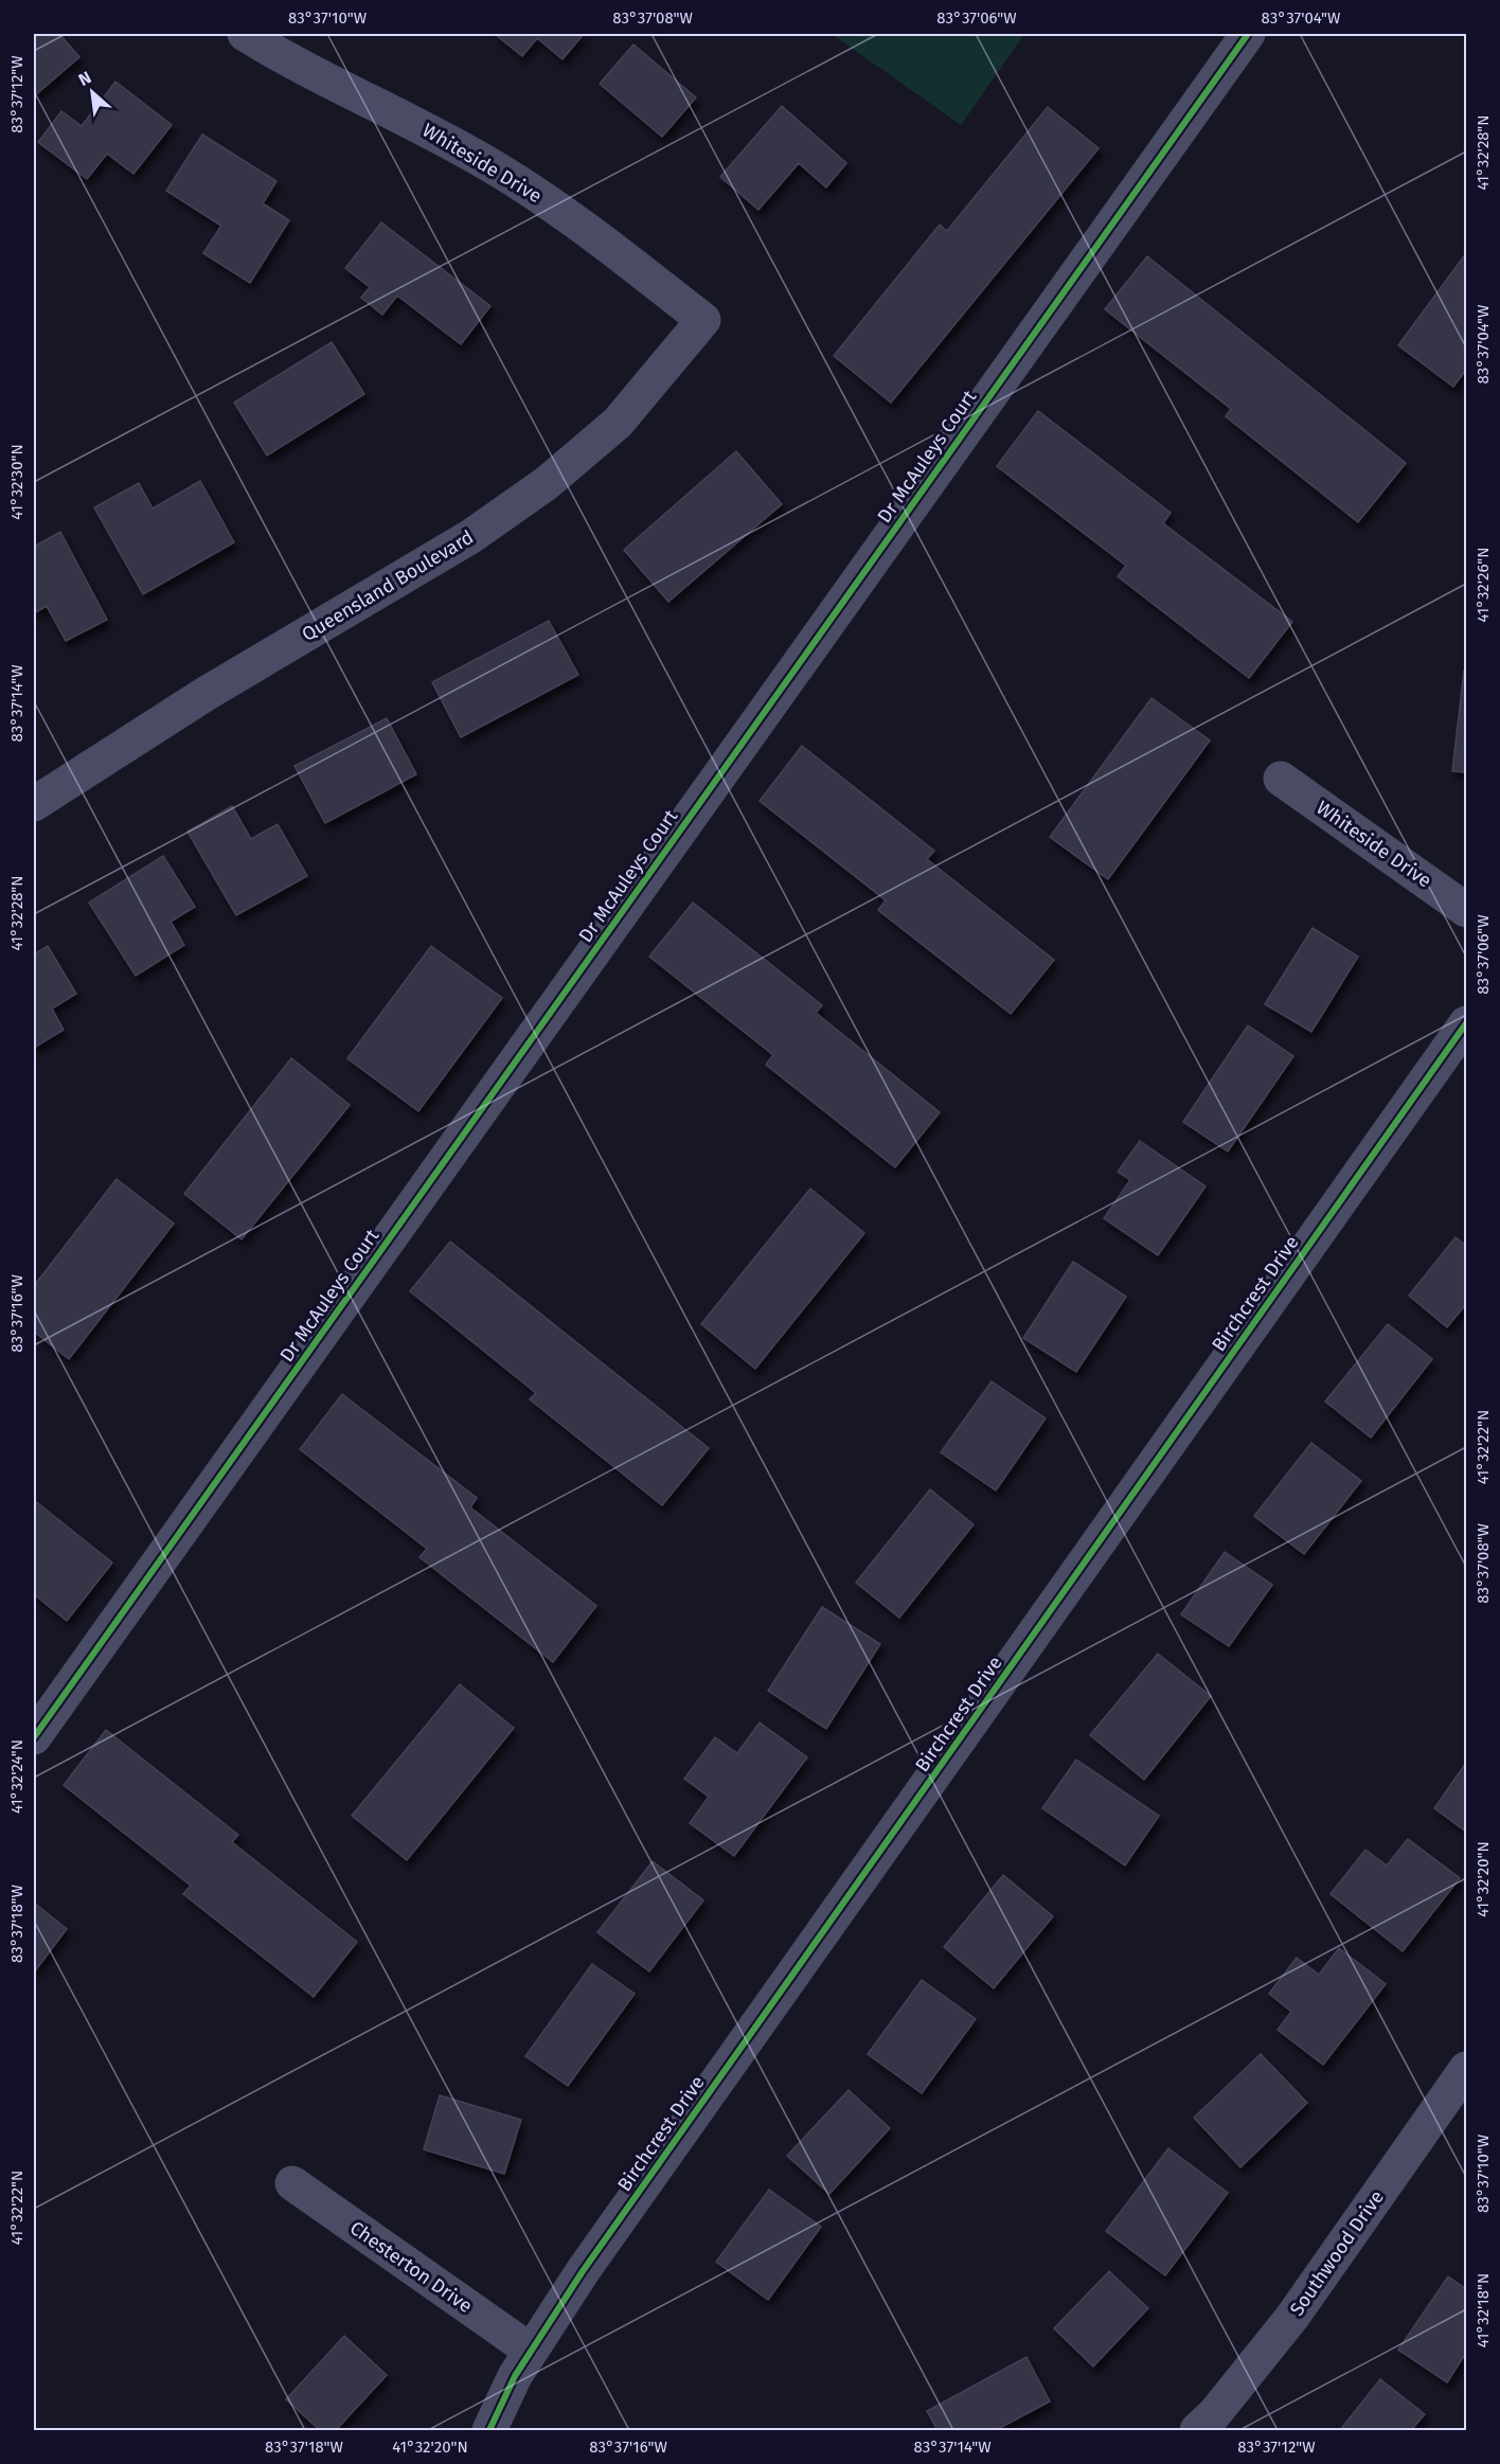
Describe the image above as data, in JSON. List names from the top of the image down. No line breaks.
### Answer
{"streets":{"street":["Whiteside Drive","Dr McAuleys Court","Queensland Boulevard","Birchcrest Drive","Southwood Drive","Chesterton Drive"]},"crossings":[["Whiteside Drive","Queensland Boulevard"],["Birchcrest Drive","Chesterton Drive"]],"north":"top left","coordinates":["83°37'10\"W","83°37'08\"W","83°37'06\"W","83°37'04\"W","83°37'12\"W","41°32'28\"N","41°32'30\"N","41°32'26\"N","83°37'14\"W","83°37'16\"W","41°32'22\"N","41°32'24\"N","41°32'20\"N","83°37'18\"W","41°32'18\"N"]}
